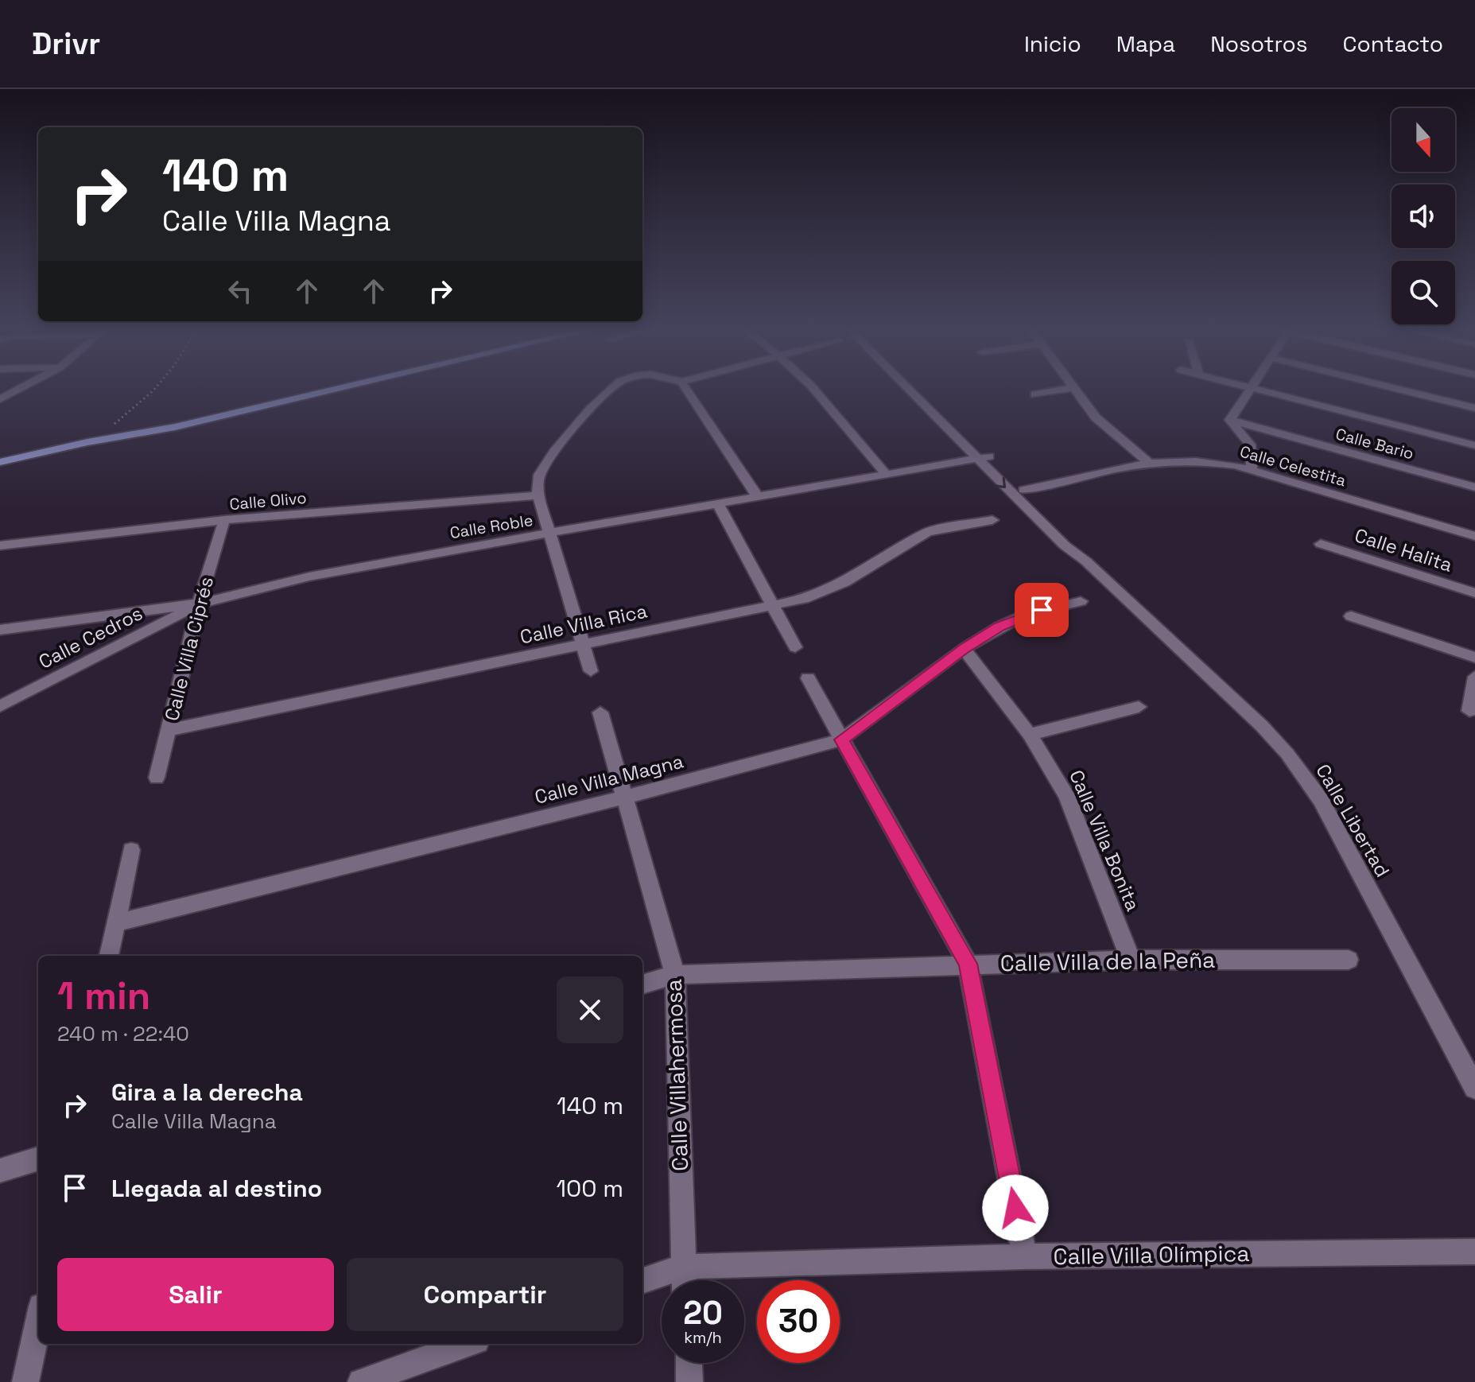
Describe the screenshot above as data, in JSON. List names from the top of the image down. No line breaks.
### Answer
{"streets":{"street":["Calle Bario","Calle Celestita","Calle Olivo","Calle Roble","Calle Halita","Calle Villa Rica","Calle Cedros","Calle Villa Ciprés","Calle Villa Magna","Calle Libertad","Calle Villa Bonita","Calle Villa de la Peña","Calle Villahermosa","Calle Villa Olímpica"]},"crossings":[["Calle Celestita","Calle Libertad"],["Calle Olivo","Calle Villa Ciprés"],["Calle Roble","Calle Cedros"],["Calle Roble","Calle Villa Ciprés"],["Calle Roble","Calle Libertad"],["Calle Villa Rica","Calle Villa Ciprés"],["Calle Cedros","Calle Villa Ciprés"],["Calle Villa Magna","Calle Villa Bonita"],["Calle Villa Magna","Calle Villahermosa"],["Calle Villa Bonita","Calle Villa de la Peña"],["Calle Villa de la Peña","Calle Villahermosa"],["Calle Villahermosa","Calle Villa Olímpica"]],"north":"bottom","page":{"header":"Drivr","nav":["Inicio","Mapa","Nosotros","Contacto"],"turn":["140 m","Calle Villa Magna"],"heading":["1 min","240 m · 22:40"],"list":[{"name":"Gira a la derecha","note":"Calle Villa Magna","value":"140 m"},{"name":"Llegada al destino","value":"100 m"}],"buttons":["Salir","Compartir"],"speed":"20 km/h","limit":"30"}}
